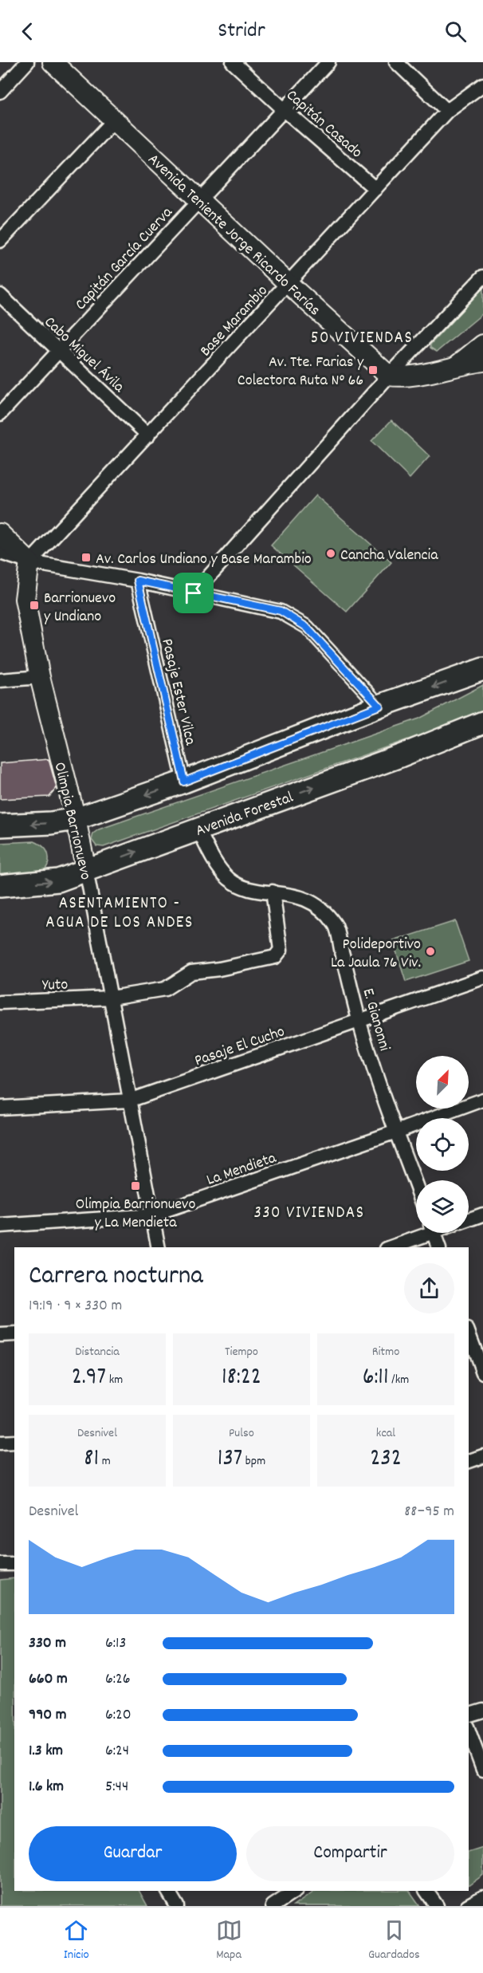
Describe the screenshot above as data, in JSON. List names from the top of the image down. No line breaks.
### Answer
{"streets":{"main road":["Avenida Forestal"],"street":["Capitán Casado","Avenida Teniente Jorge Ricardo Farías","Capitán García Cuerva","Base Marambio","Cabo Miguel Ávila","Pasaje Ester Vilca","Olimpia Barrionuevo","Yuto","E. Gianonni","Pasaje El Cucho","La Mendieta"]},"crossings":[["Capitán Casado","Capitán García Cuerva"],["Capitán Casado","Base Marambio"],["Avenida Teniente Jorge Ricardo Farías","Capitán García Cuerva"],["Avenida Teniente Jorge Ricardo Farías","Base Marambio"],["Capitán García Cuerva","Cabo Miguel Ávila"],["Base Marambio","Cabo Miguel Ávila"],["Base Marambio","Olimpia Barrionuevo"],["Avenida Forestal","Olimpia Barrionuevo"],["Avenida Forestal","E. Gianonni"],["Olimpia Barrionuevo","Yuto"],["Olimpia Barrionuevo","Pasaje El Cucho"],["Olimpia Barrionuevo","La Mendieta"],["Yuto","E. Gianonni"],["E. Gianonni","Pasaje El Cucho"],["E. Gianonni","La Mendieta"]],"districts":["50 VIVIENDAS","ASENTAMIENTO - AGUA DE LOS ANDES","330 VIVIENDAS"],"places":{"transit":["Av. Tte. Farias y Colectora Ruta N° 66","Av. Carlos Undiano y Base Marambio","Barrionuevo y Undiano","Olimpia Barrionuevo y La Mendieta"],"other":["Cancha Valencia","Polideportivo La Jaula 76 Viv."]},"north":"top right","page":{"header":"Stridr","heading":["Carrera nocturna","19:19 · 9 × 330 m"],"stats":[["Distancia","2.97 km"],["Tiempo","18:22"],["Ritmo","6:11 /km"],["Desnivel","81 m"],["Pulso","137 bpm"],["kcal","232"]],"chart":["Desnivel","88–95 m"],"list":[{"name":"330 m","note":"6:13"},{"name":"660 m","note":"6:26"},{"name":"990 m","note":"6:20"},{"name":"1.3 km","note":"6:24"},{"name":"1.6 km","note":"5:44"}],"buttons":["Guardar","Compartir"],"tabs":["Inicio","Mapa","Guardados"]}}
